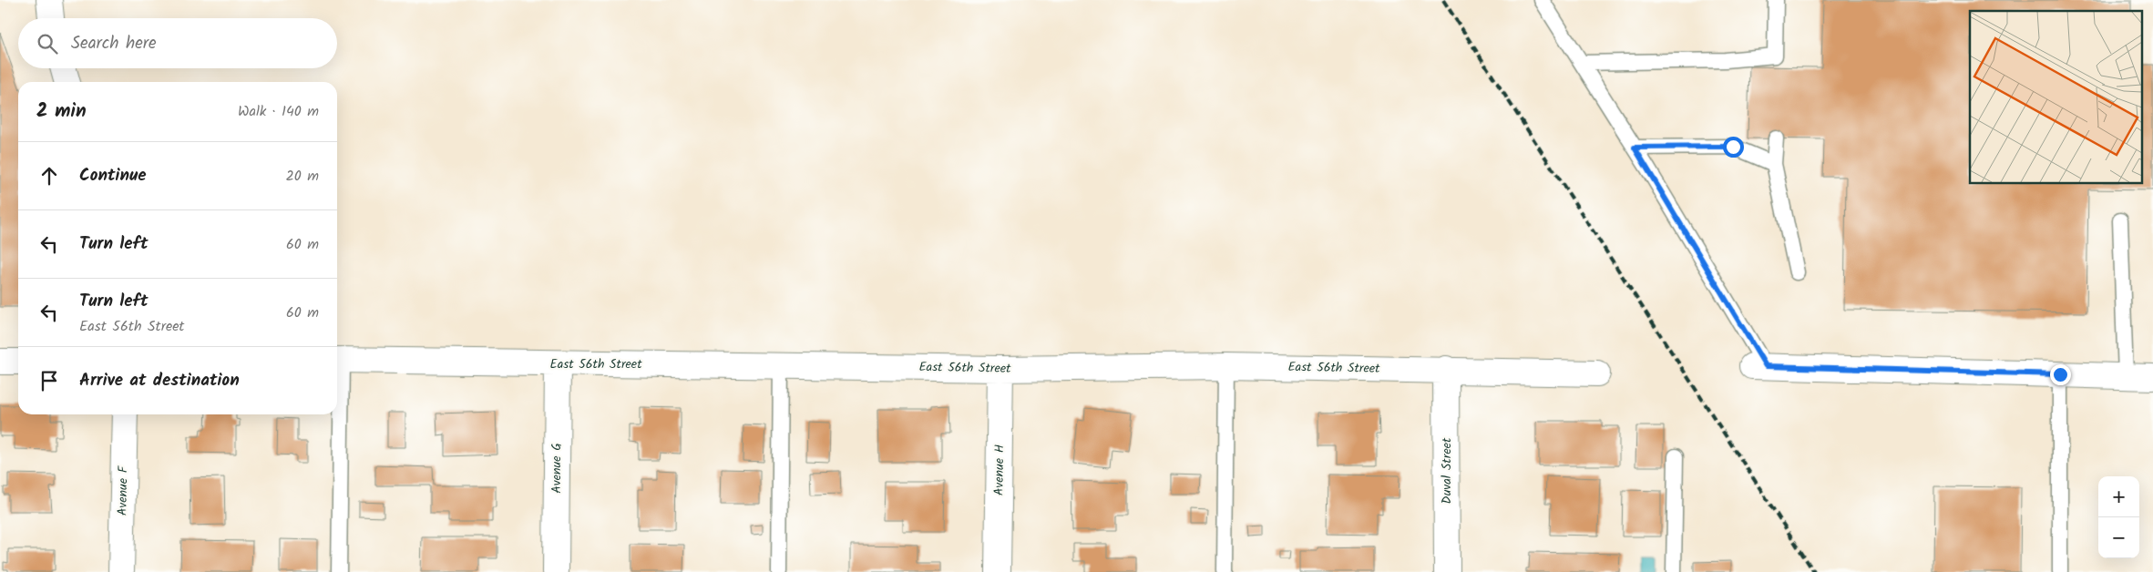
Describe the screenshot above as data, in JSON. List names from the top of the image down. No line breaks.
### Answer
{"streets":{"street":["East 56th Street","Avenue G","Avenue H","Duval Street","Avenue F"]},"crossings":[["East 56th Street","Avenue G"],["East 56th Street","Avenue H"],["East 56th Street","Duval Street"]],"page":{"search":"Search here","heading":["2 min","Walk · 140 m"],"list":[["Continue","20 m"],["Turn left","60 m"],["Turn left","East 56th Street","60 m"],"Arrive at destination"],"map_buttons":["+","−"]}}
